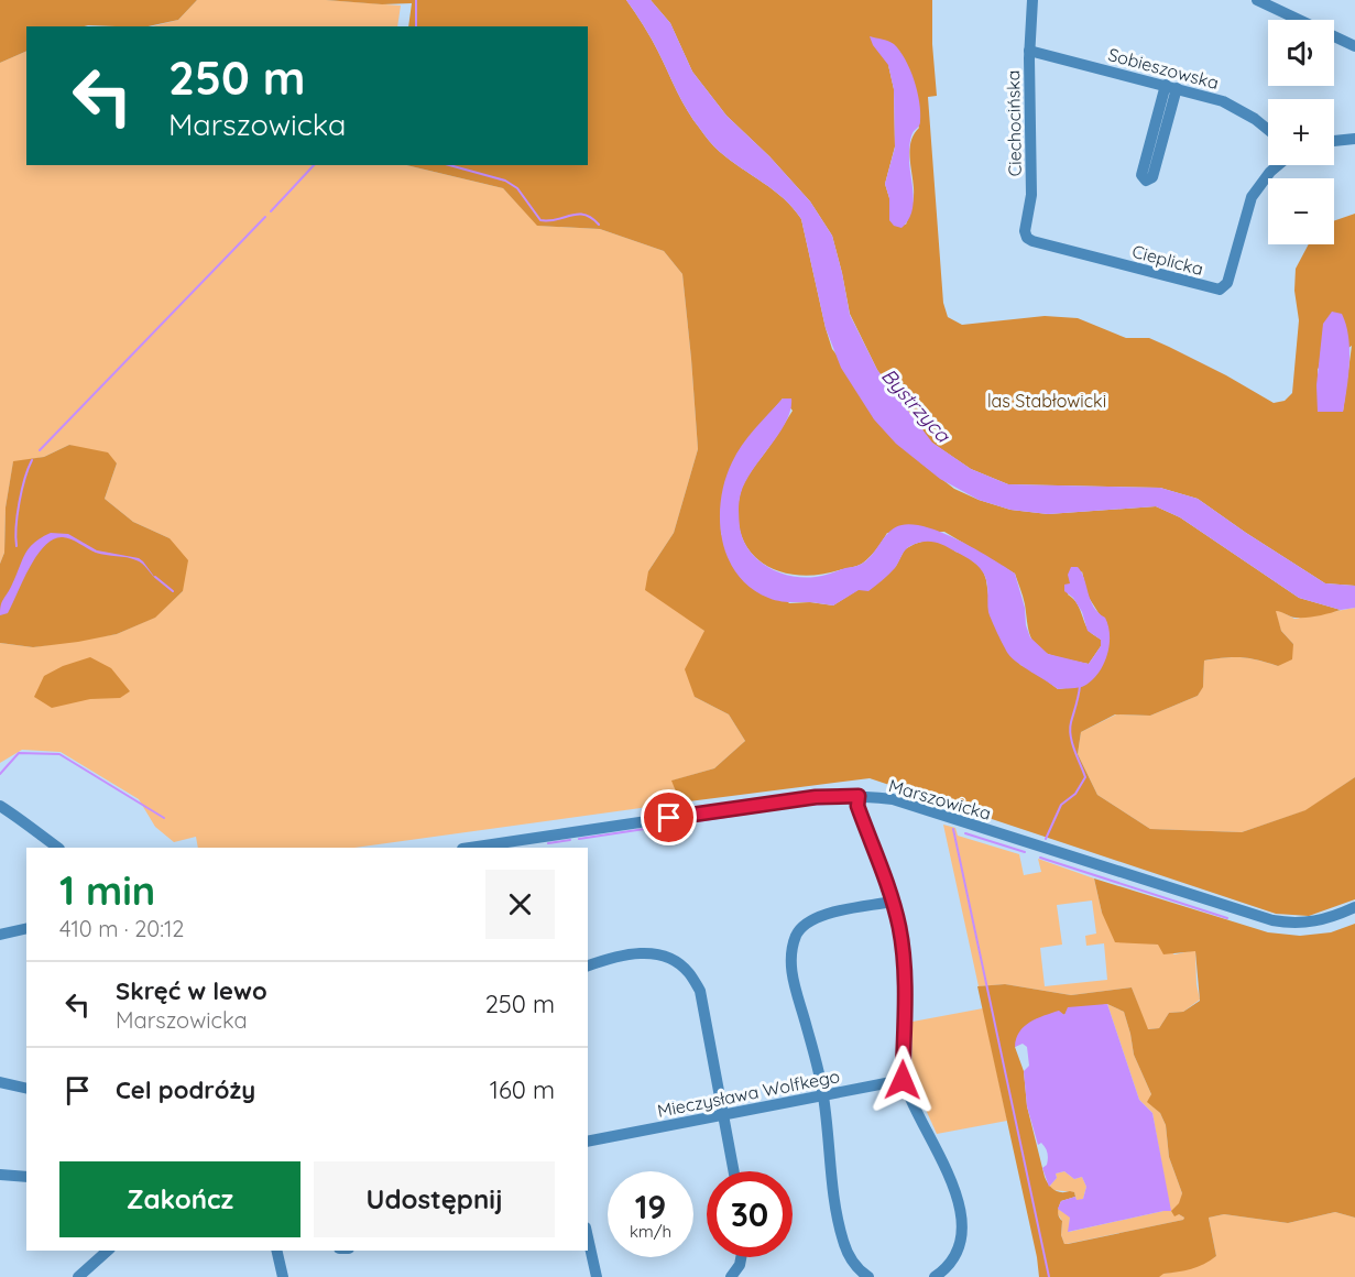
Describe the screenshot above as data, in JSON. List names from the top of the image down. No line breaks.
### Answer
{"streets":{"street":["Sobieszowska","Ciechocińska","Cieplicka","Marszowicka","Mieczysława Wolfkego"]},"crossings":[["Sobieszowska","Ciechocińska"],["Ciechocińska","Cieplicka"]],"water":["Bystrzyca"],"parks":["las Stabłowicki"],"page":{"map_buttons":["+","−"],"turn":["250 m","Marszowicka"],"heading":["1 min","410 m · 20:12"],"list":[{"name":"Skręć w lewo","note":"Marszowicka","value":"250 m"},{"name":"Cel podróży","value":"160 m"}],"buttons":["Zakończ","Udostępnij"],"speed":"19 km/h","limit":"30"}}
